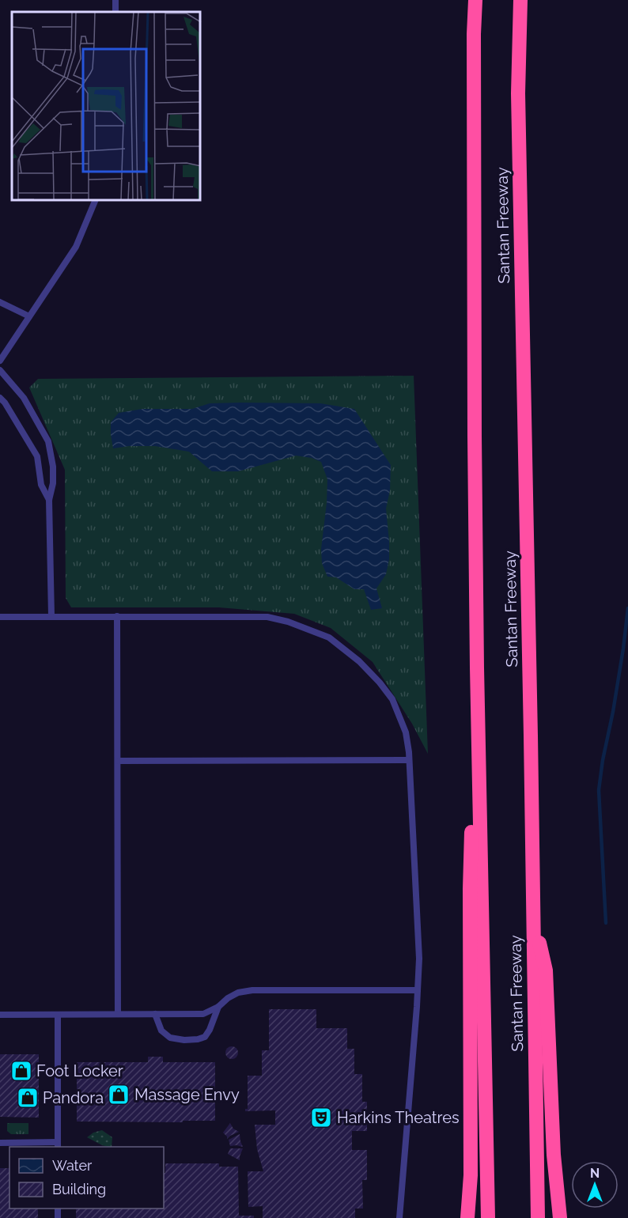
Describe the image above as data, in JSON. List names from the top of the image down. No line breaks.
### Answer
{"streets":{"highway":["Santan Freeway"]},"places":{"shop":["Foot Locker","Massage Envy","Pandora"],"theatre":["Harkins Theatres"]},"legend":["Water","Building"],"north":"top"}
